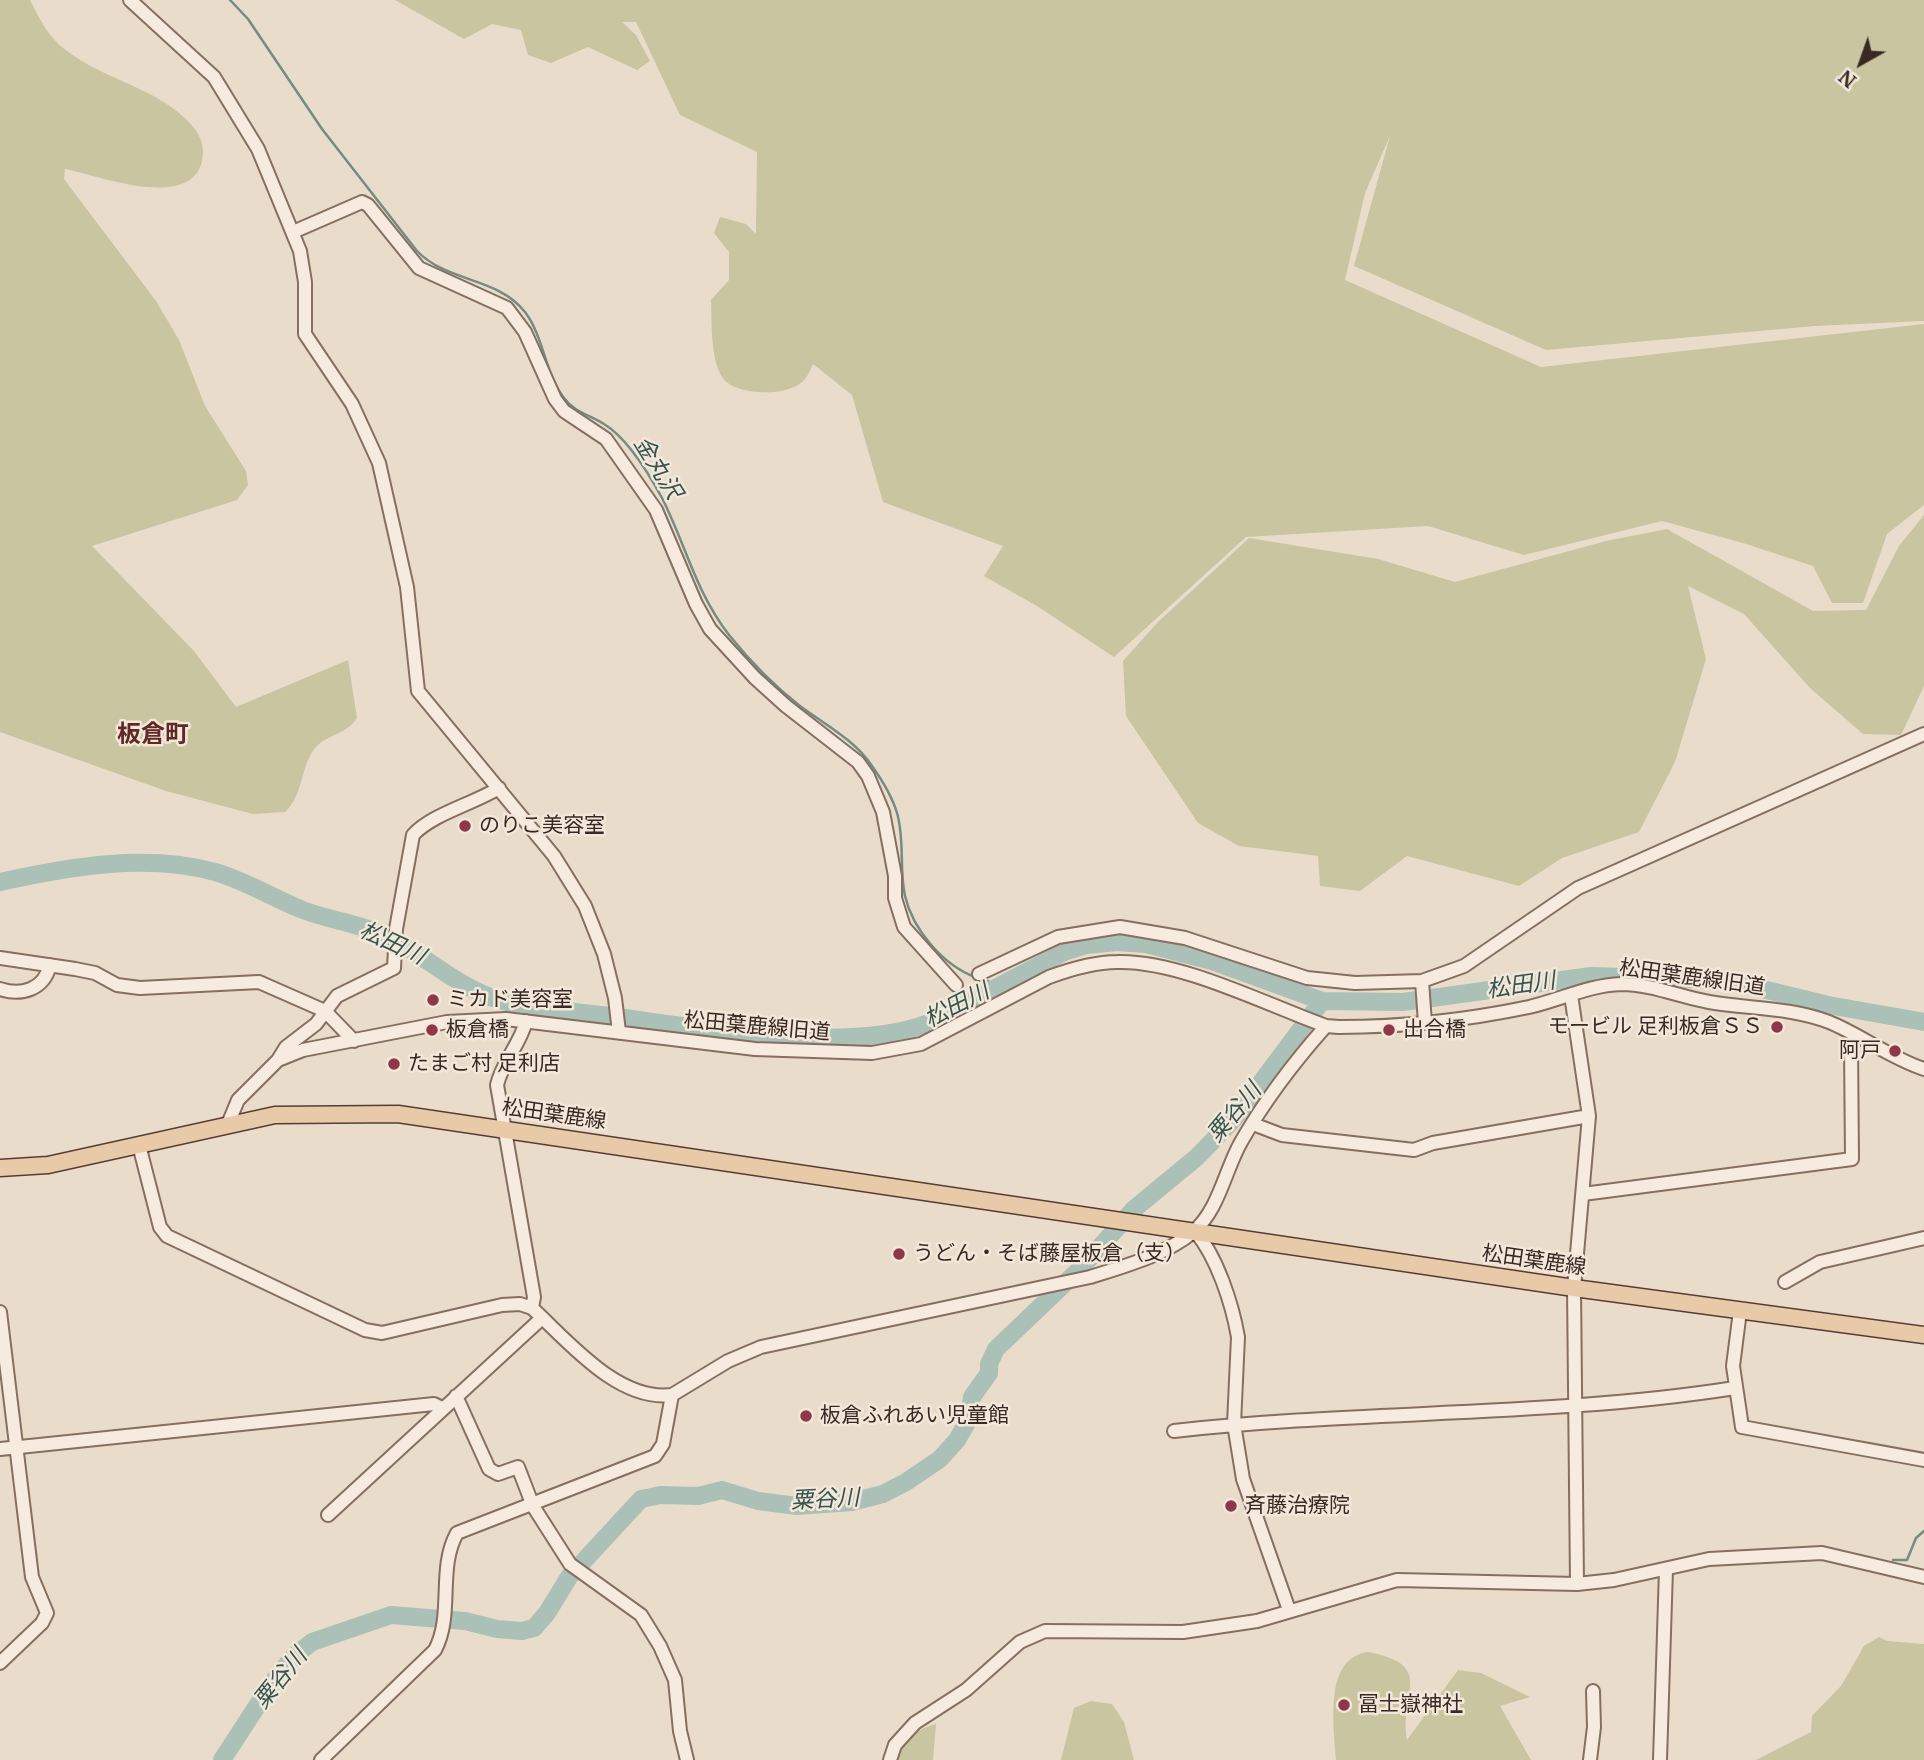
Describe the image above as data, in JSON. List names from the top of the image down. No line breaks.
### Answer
{"streets":{"main road":["松田葉鹿線"],"street":["松田葉鹿線旧道"]},"crossings":[["松田葉鹿線旧道","松田葉鹿線"]],"districts":["板倉町"],"water":["金丸沢","松田川","粟谷川"],"places":["のりこ美容室","ミカド美容室","モービル 足利板倉ＳＳ","板倉橋","出合橋","阿戸","たまご村 足利店","うどん・そば藤屋板倉（支）","板倉ふれあい児童館","斉藤治療院","冨士嶽神社"],"north":"bottom left"}
